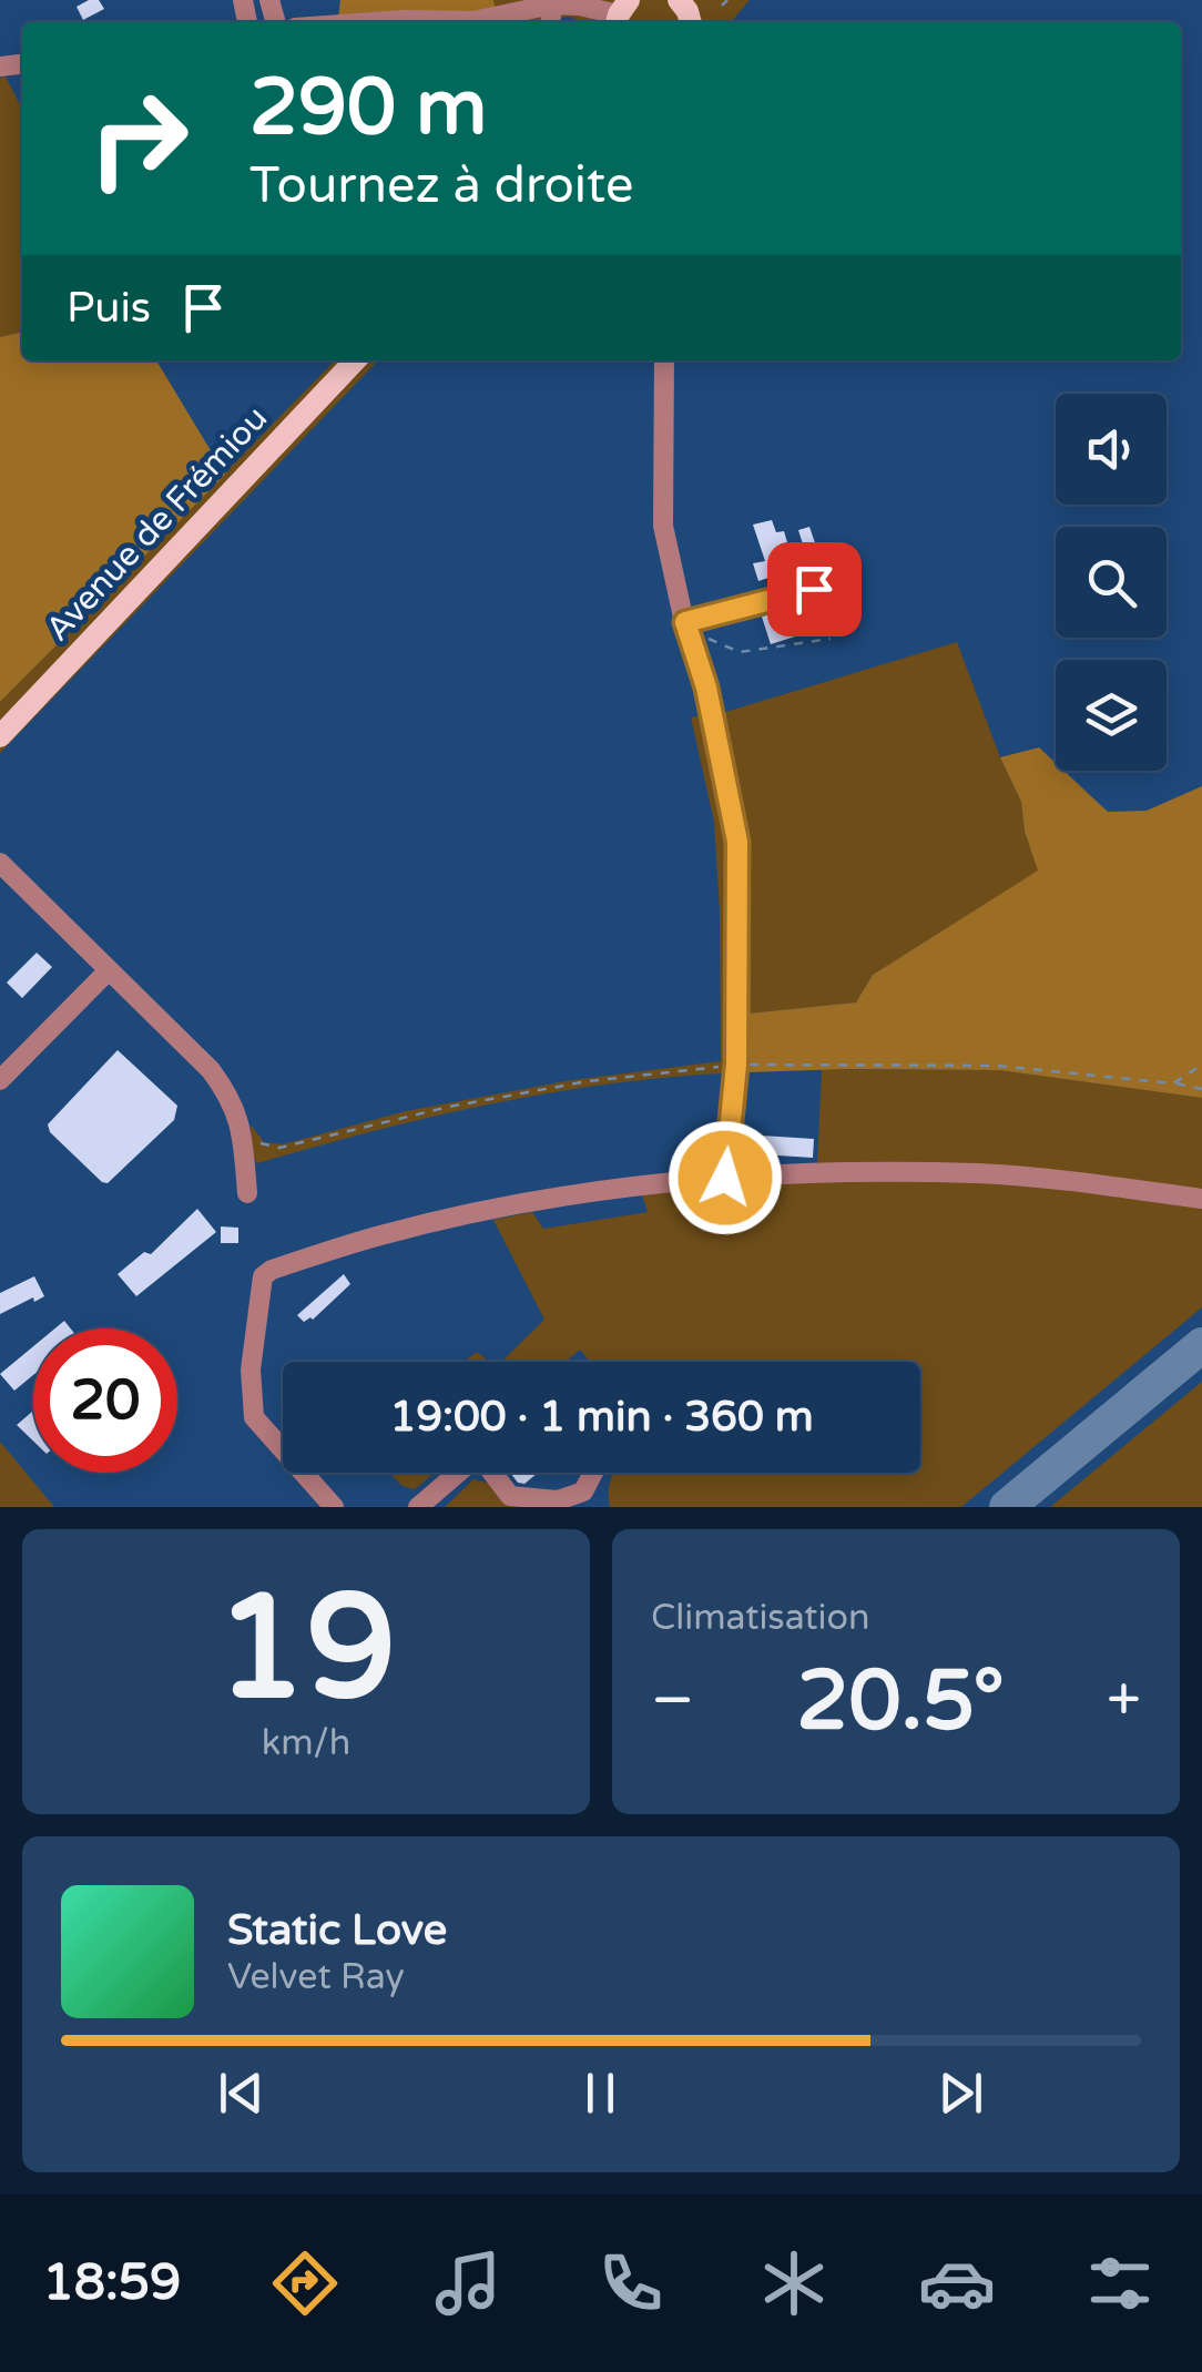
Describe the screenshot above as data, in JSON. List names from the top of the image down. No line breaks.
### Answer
{"streets":{"main road":["Avenue de Frémiou"]},"page":{"turn":["290 m","Tournez à droite"],"then":"Puis","limit":"20","trip":"19:00 · 1 min · 360 m","tile":[["19","km/h"],"Climatisation"],"heat":["−","20.5°","+"],"song":["Static Love","Velvet Ray"],"tabs":"18:59"}}
